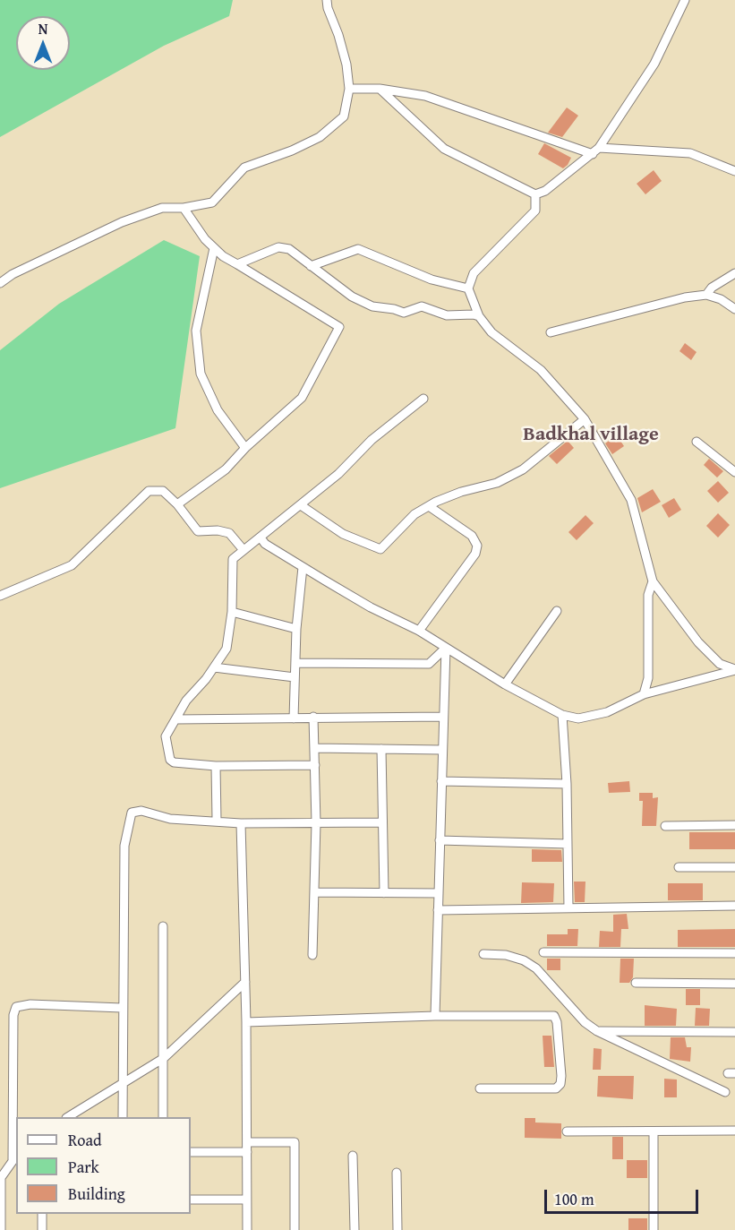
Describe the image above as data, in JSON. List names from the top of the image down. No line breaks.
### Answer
{"districts":["Badkhal village"],"legend":["Road","Park","Building"],"scale_bar":"100 m","north":"top"}
